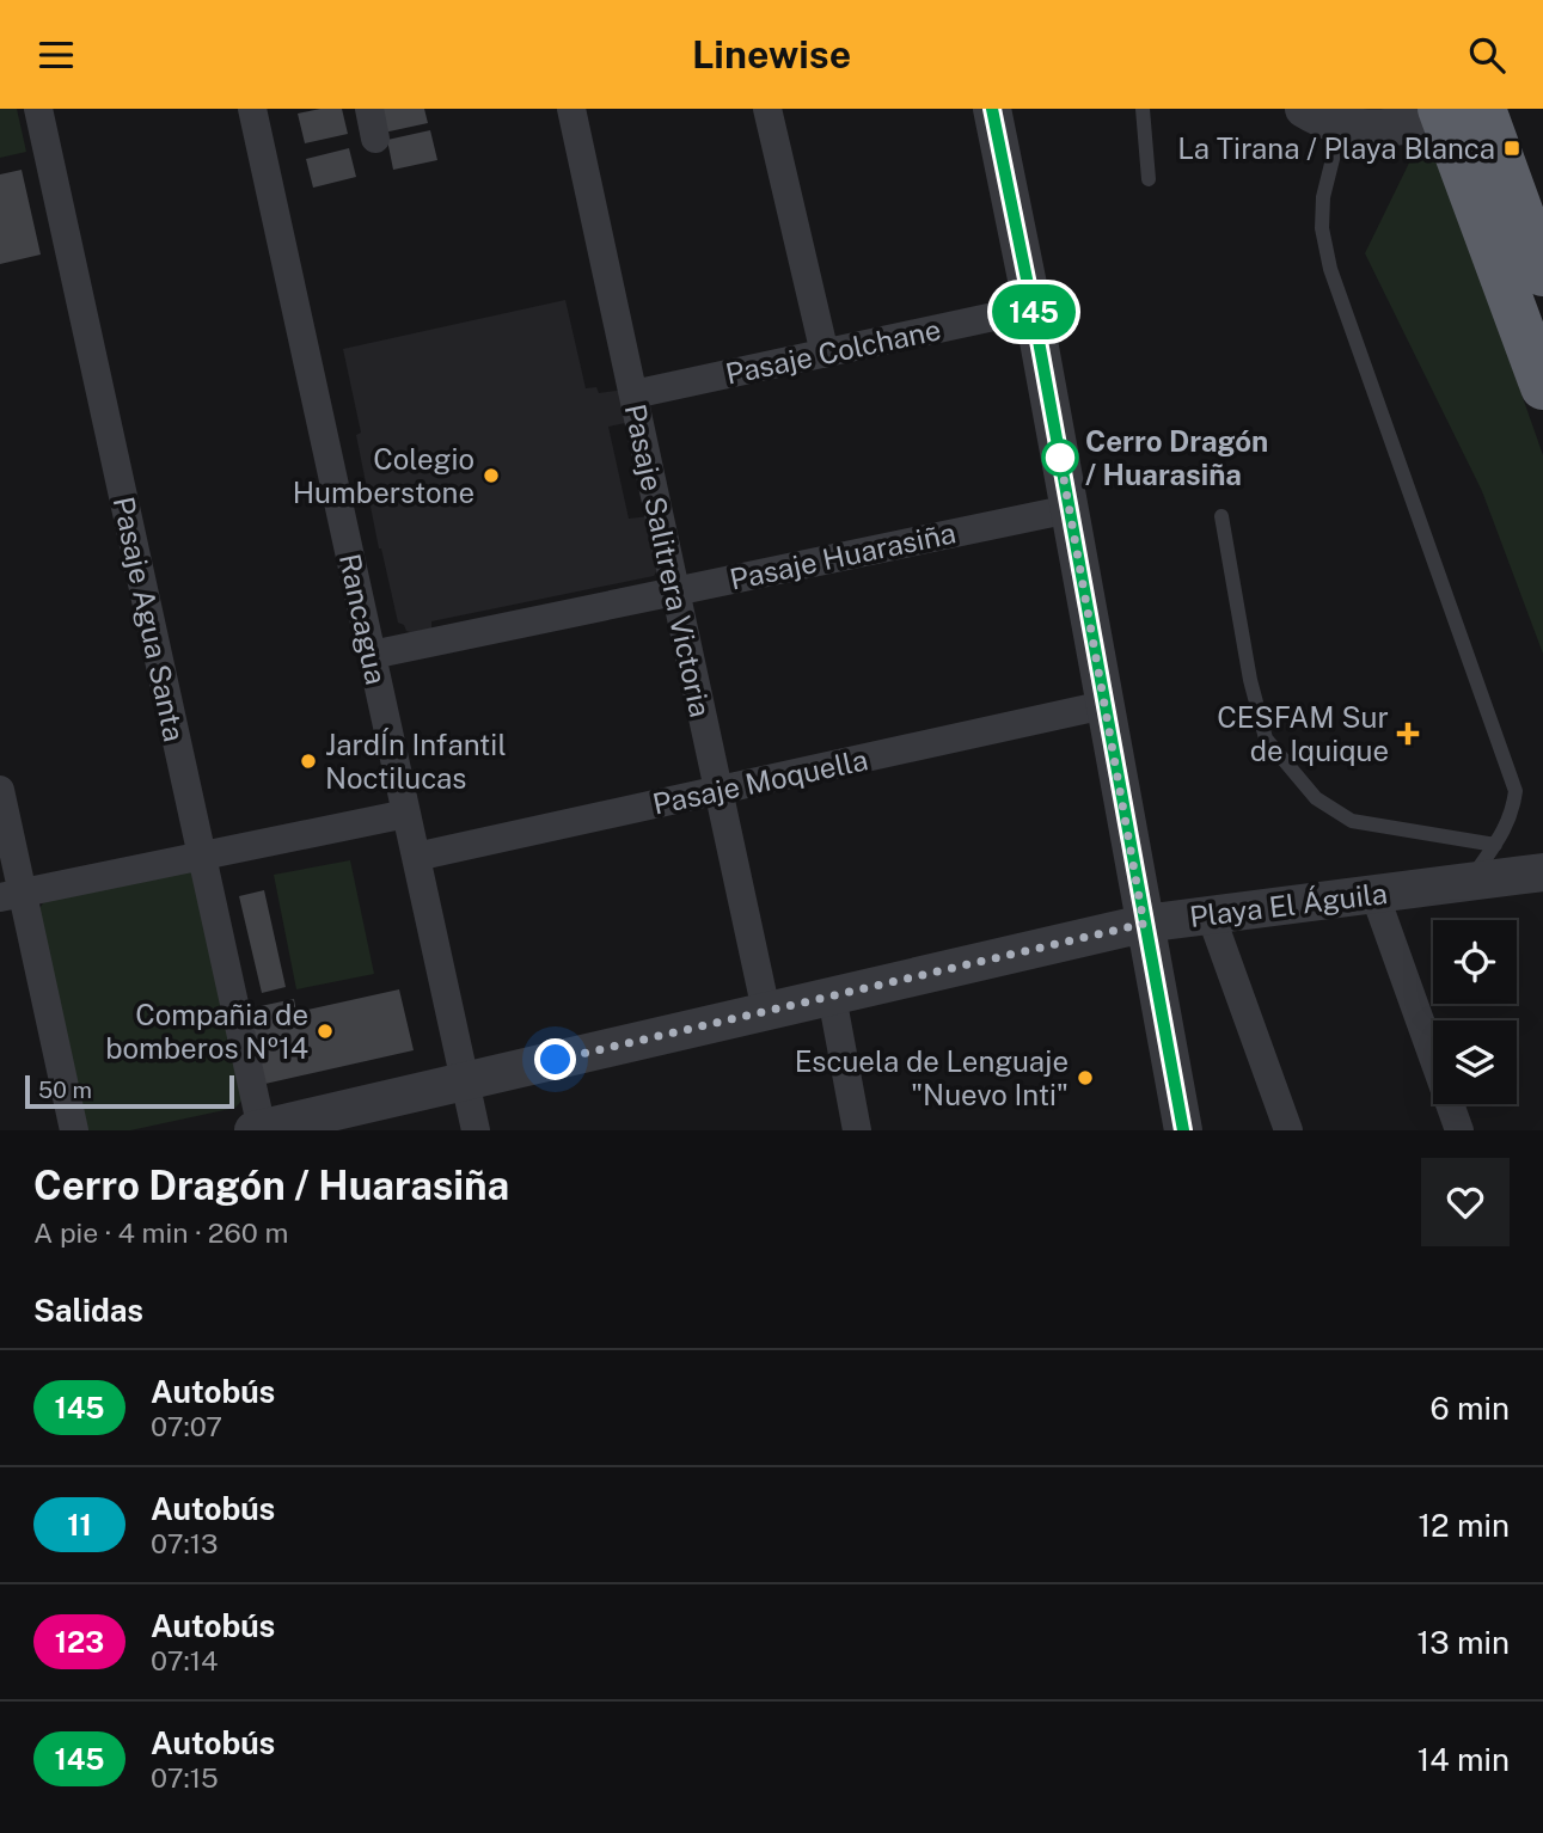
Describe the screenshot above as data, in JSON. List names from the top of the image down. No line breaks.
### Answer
{"streets":{"street":["Pasaje Colchane","Pasaje Huarasiña","Pasaje Salitrera Victoria","Pasaje Agua Santa","Rancagua","Pasaje Moquella","Playa El Águila"]},"crossings":[["Pasaje Colchane","Pasaje Salitrera Victoria"],["Pasaje Huarasiña","Pasaje Salitrera Victoria"],["Pasaje Huarasiña","Rancagua"],["Pasaje Salitrera Victoria","Pasaje Moquella"],["Pasaje Salitrera Victoria","Playa El Águila"],["Pasaje Agua Santa","Playa El Águila"],["Rancagua","Pasaje Moquella"],["Rancagua","Playa El Águila"]],"places":{"transit":["La Tirana / Playa Blanca"],"other":["Cerro Dragón / Huarasiña","Colegio Humberstone","JardÍn Infantil Noctilucas","Compañia de bomberos Nº14","Escuela de Lenguaje \"Nuevo Inti\""],"health":["CESFAM Sur de Iquique"]},"lines":["bus line 145"],"scale_bar":"50 m","page":{"header":"Linewise","on_map":"145","scale":"50 m","heading":[["Cerro Dragón / Huarasiña","A pie · 4 min · 260 m"],"Salidas"],"list":[{"mark":"145","name":"Autobús","note":"07:07","value":"6 min"},{"mark":"11","name":"Autobús","note":"07:13","value":"12 min"},{"mark":"123","name":"Autobús","note":"07:14","value":"13 min"},{"mark":"145","name":"Autobús","note":"07:15","value":"14 min"}]}}
